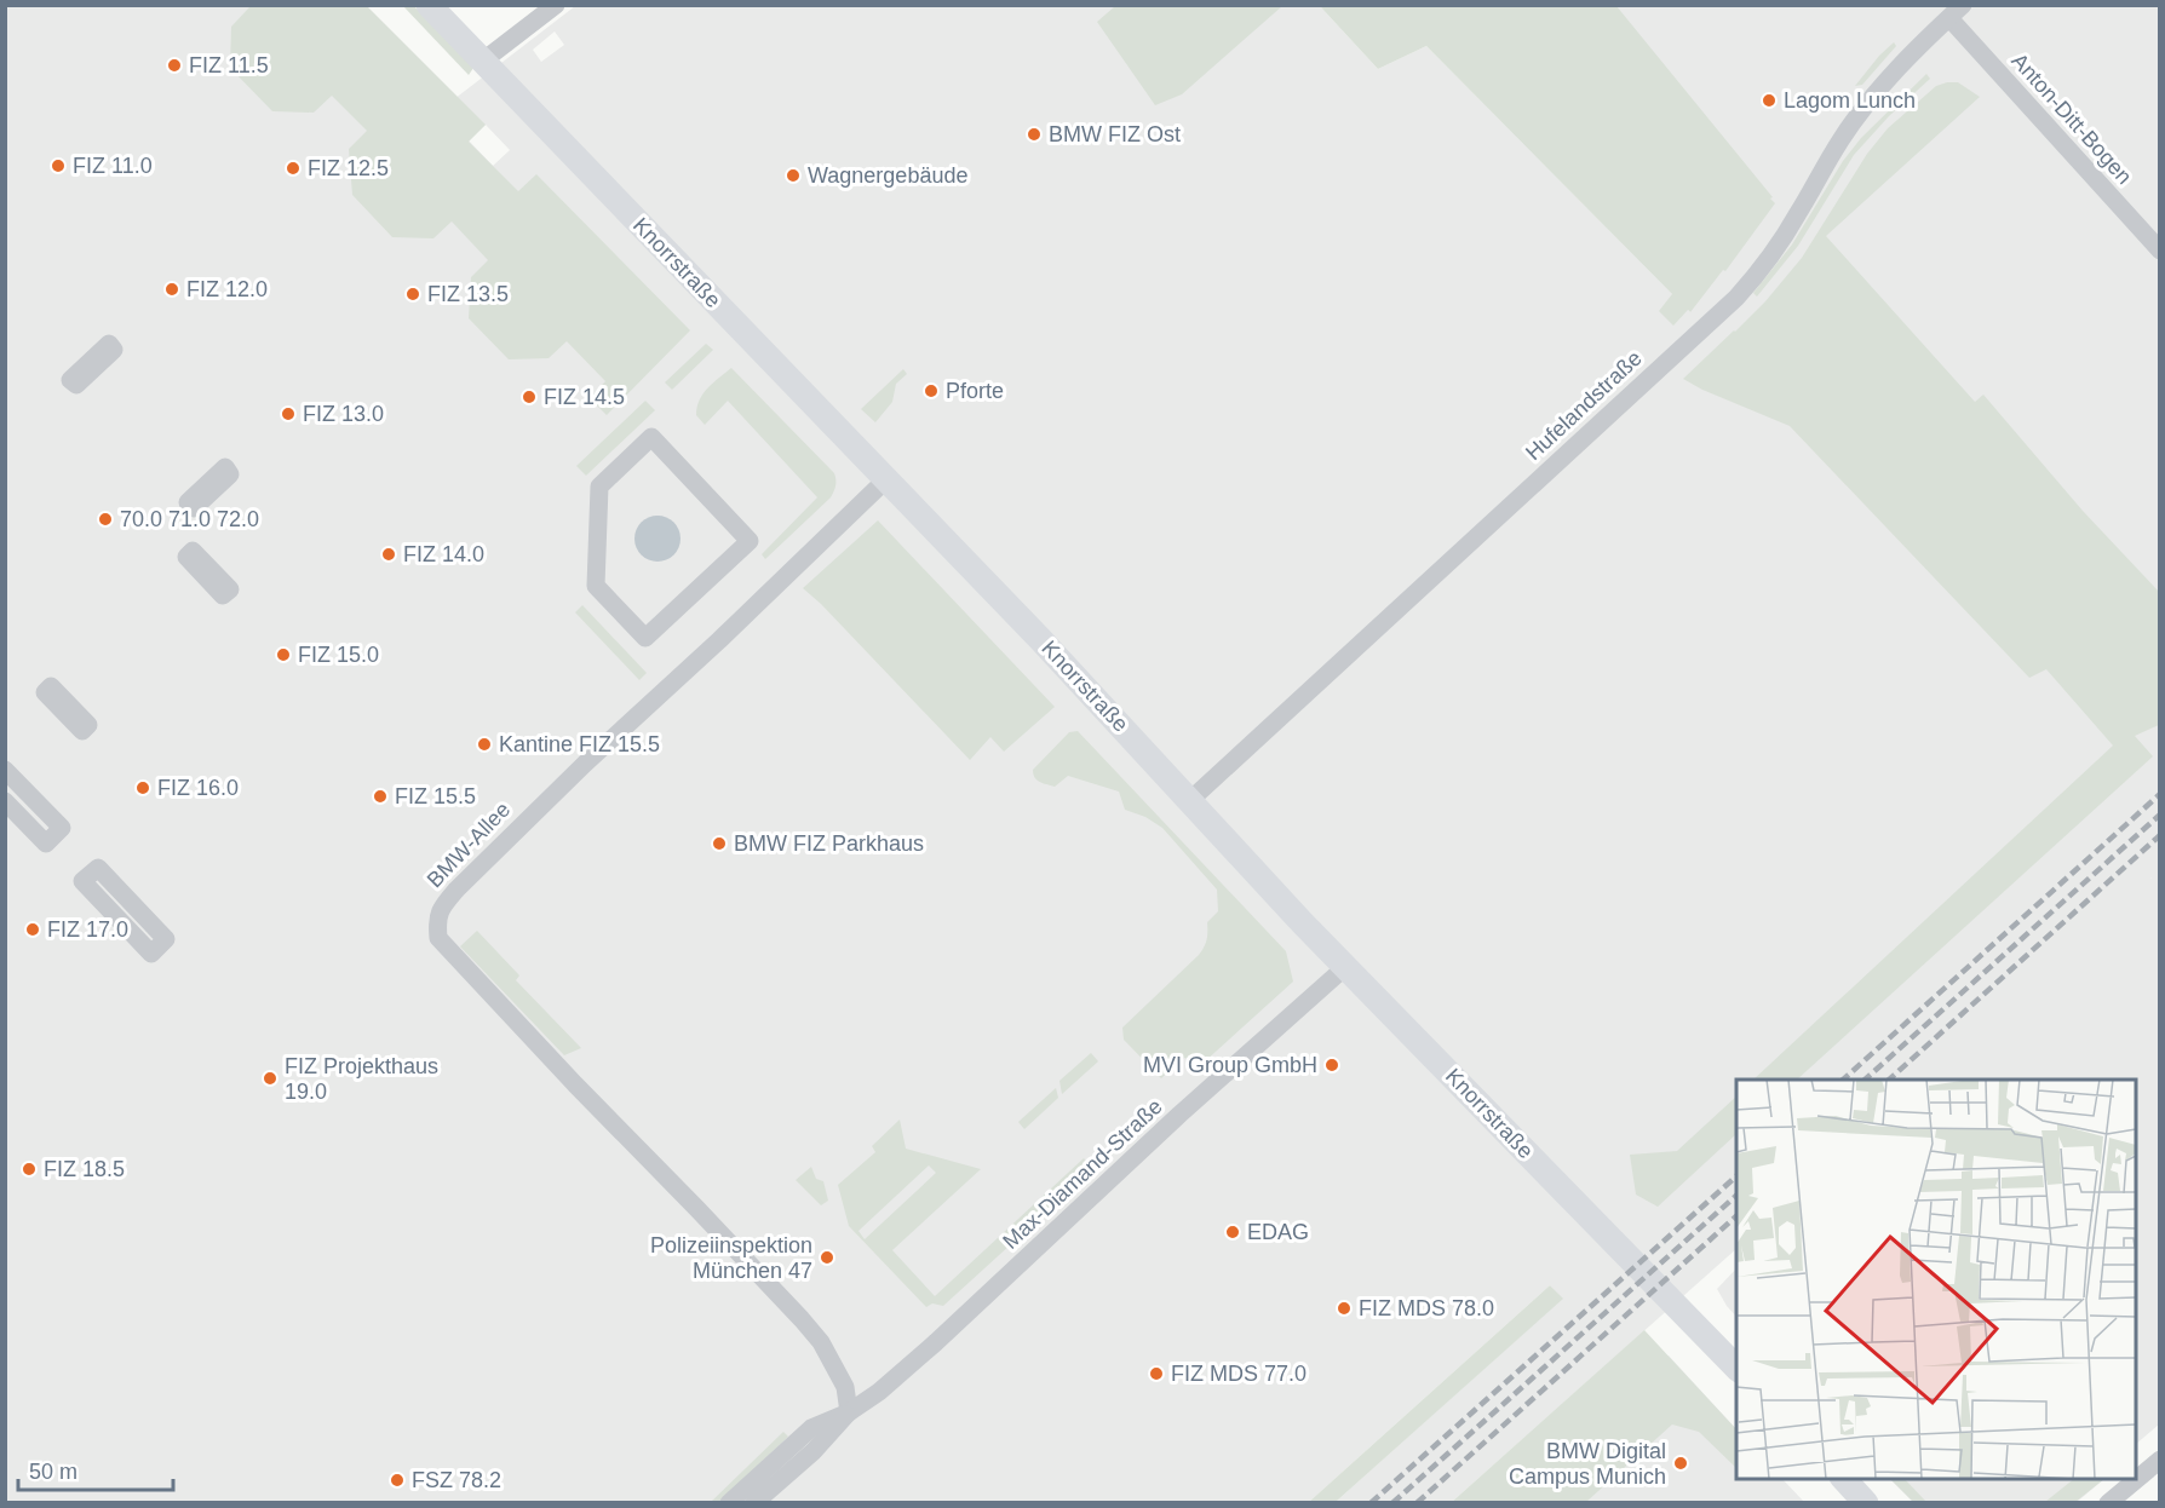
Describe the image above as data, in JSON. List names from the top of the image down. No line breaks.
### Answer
{"streets":{"street":["Anton-Ditt-Bogen","Knorrstraße","Hufelandstraße","BMW-Allee","Max-Diamand-Straße"]},"crossings":[["Anton-Ditt-Bogen","Hufelandstraße"],["Knorrstraße","Hufelandstraße"],["Knorrstraße","BMW-Allee"],["Knorrstraße","Max-Diamand-Straße"],["BMW-Allee","Max-Diamand-Straße"]],"places":["FIZ 11.5","Lagom Lunch","BMW FIZ Ost","FIZ 11.0","FIZ 12.5","Wagnergebäude","FIZ 12.0","FIZ 13.5","Pforte","FIZ 14.5","FIZ 13.0","70.0 71.0 72.0","FIZ 14.0","FIZ 15.0","Kantine FIZ 15.5","FIZ 16.0","FIZ 15.5","BMW FIZ Parkhaus","FIZ 17.0","MVI Group GmbH","FIZ Projekthaus 19.0","FIZ 18.5","EDAG","Polizeiinspektion München 47","FIZ MDS 78.0","FIZ MDS 77.0","BMW Digital Campus Munich","FSZ 78.2"],"scale_bar":"50 m"}
